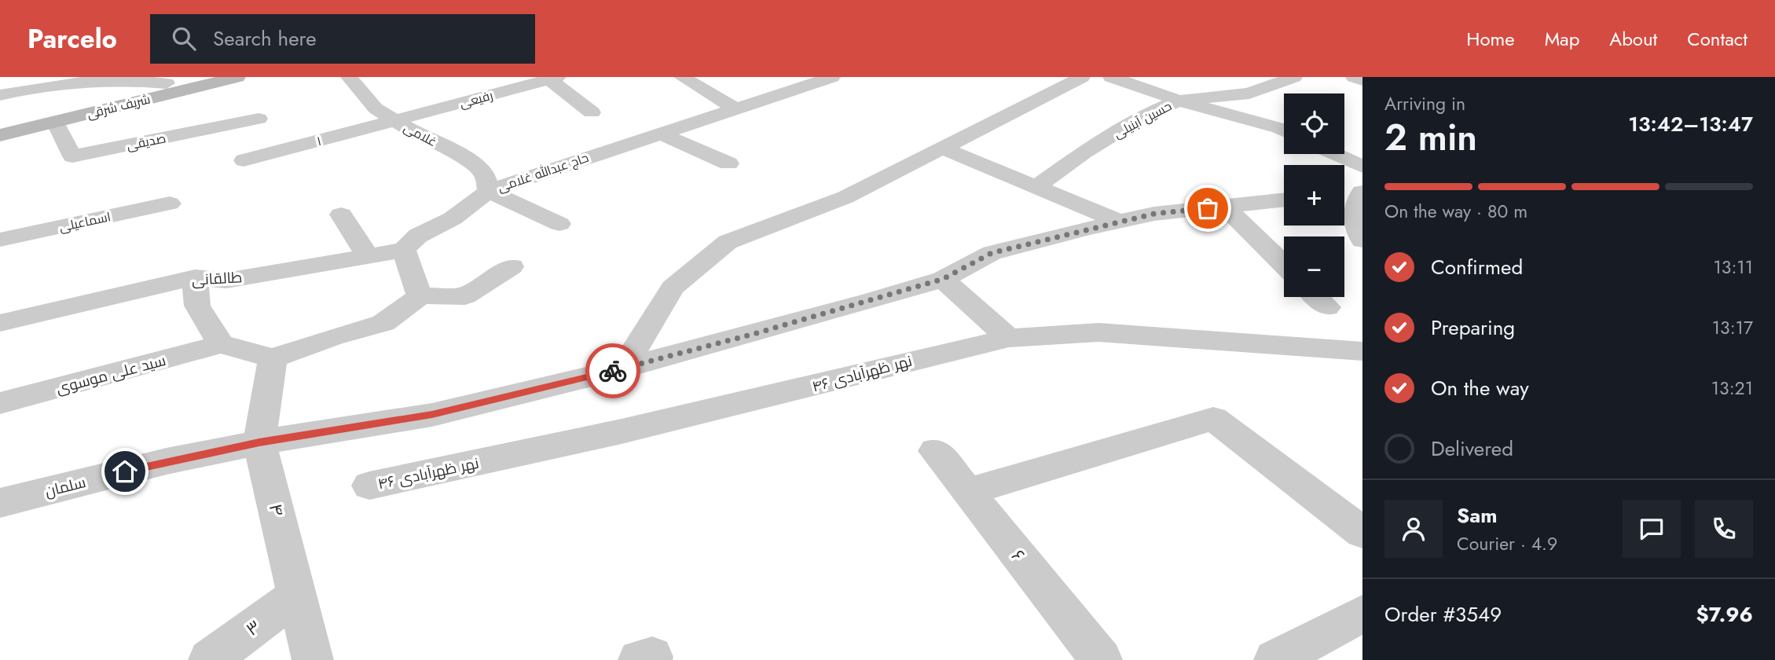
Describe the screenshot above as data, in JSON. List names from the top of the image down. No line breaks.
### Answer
{"streets":{"main road":["شریف شرقی"],"street":["رفیعی","حسین آبنیلی","غلامی","۱","صدیقی","حاج عبدالله غلامی","اسماعیلی","طالقانی","نهر ظهرآبادی ۴۶","سید علی موسوی","سلمان","۴","۶","۳"]},"crossings":[["رفیعی","غلامی"],["رفیعی","۱"],["شریف شرقی","صدیقی"],["غلامی","۱"],["غلامی","حاج عبدالله غلامی"],["حاج عبدالله غلامی","طالقانی"],["سلمان","۴"],["۴","۳"]],"page":{"header":"Parcelo","search":"Search here","nav":["Home","Map","About","Contact"],"heading":["2 min","Arriving in","13:42–13:47"],"panel":["Sam","Courier · 4.9","Order #3549","$7.96"],"map_buttons":["+","−"],"bar":"On the way · 80 m","list":[["Confirmed","13:11"],["Preparing","13:17"],["On the way","13:21"],"Delivered"]}}
